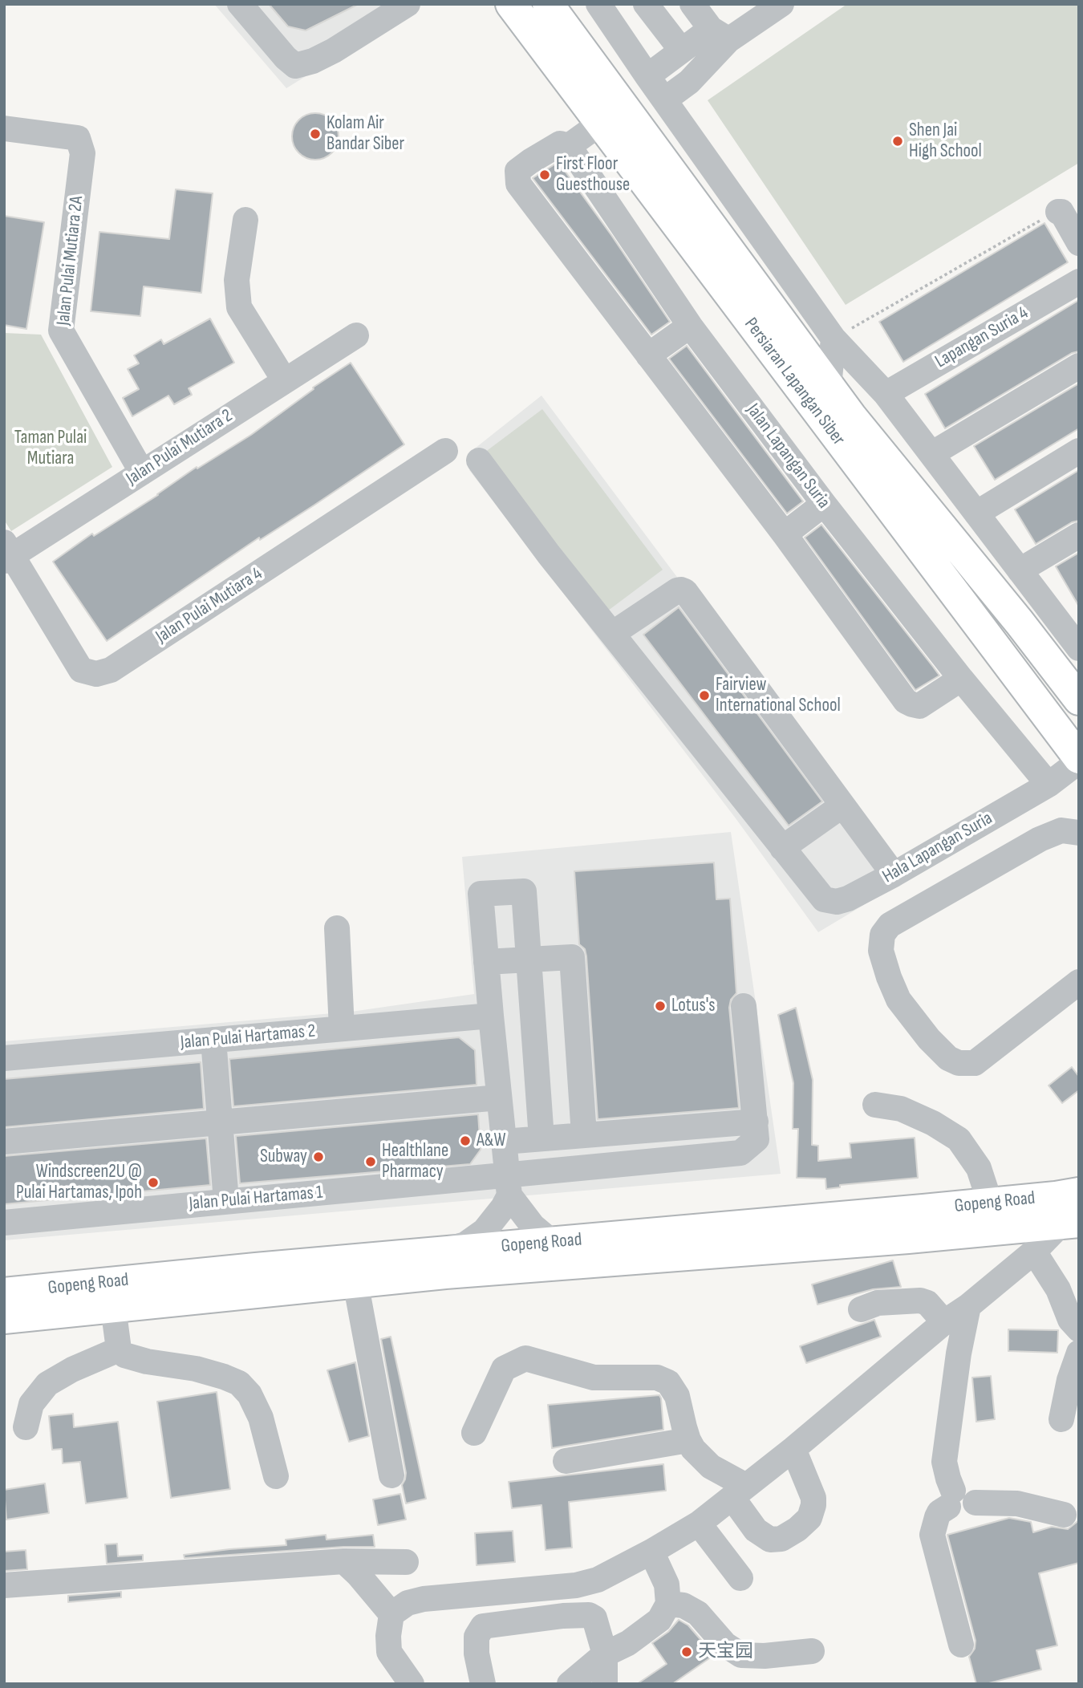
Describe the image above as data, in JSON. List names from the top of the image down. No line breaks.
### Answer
{"streets":{"main road":["Persiaran Lapangan Siber","Gopeng Road"],"street":["Jalan Pulai Mutiara 2A","Lapangan Suria 4","Jalan Pulai Mutiara 2","Jalan Lapangan Suria","Jalan Pulai Mutiara 4","Hala Lapangan Suria","Jalan Pulai Hartamas 2","Jalan Pulai Hartamas 1"]},"crossings":[["Jalan Pulai Mutiara 2A","Jalan Pulai Mutiara 2"],["Persiaran Lapangan Siber","Hala Lapangan Suria"],["Jalan Pulai Mutiara 2","Jalan Pulai Mutiara 4"],["Jalan Lapangan Suria","Hala Lapangan Suria"]],"parks":["Taman Pulai Mutiara"],"places":["Kolam Air Bandar Siber","Shen Jai High School","First Floor Guesthouse","Fairview International School","Lotus's","A&W","Subway","Healthlane Pharmacy","Windscreen2U @ Pulai Hartamas, Ipoh","天宝园"]}
